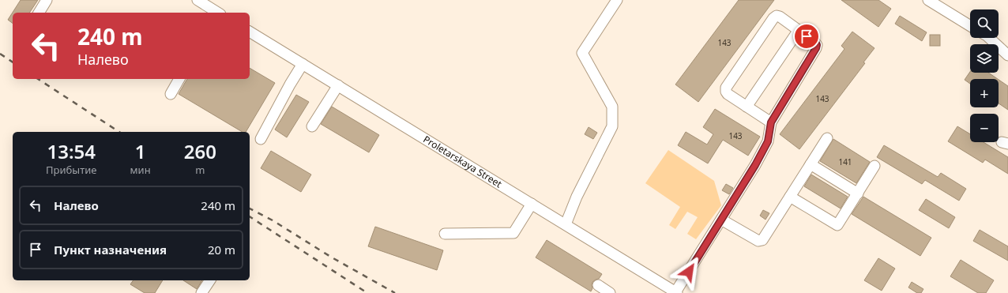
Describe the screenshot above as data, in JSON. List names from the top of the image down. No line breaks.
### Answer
{"streets":{"street":["Proletarskaya Street"]},"house_numbers":["143","143","143","141"],"page":{"map_buttons":["+","−"],"turn":["240 m","Налево"],"eta":["13:54","Прибытие","1","мин","260","m"],"list":[{"name":"Налево","value":"240 m"},{"name":"Пункт назначения","value":"20 m"}]}}
